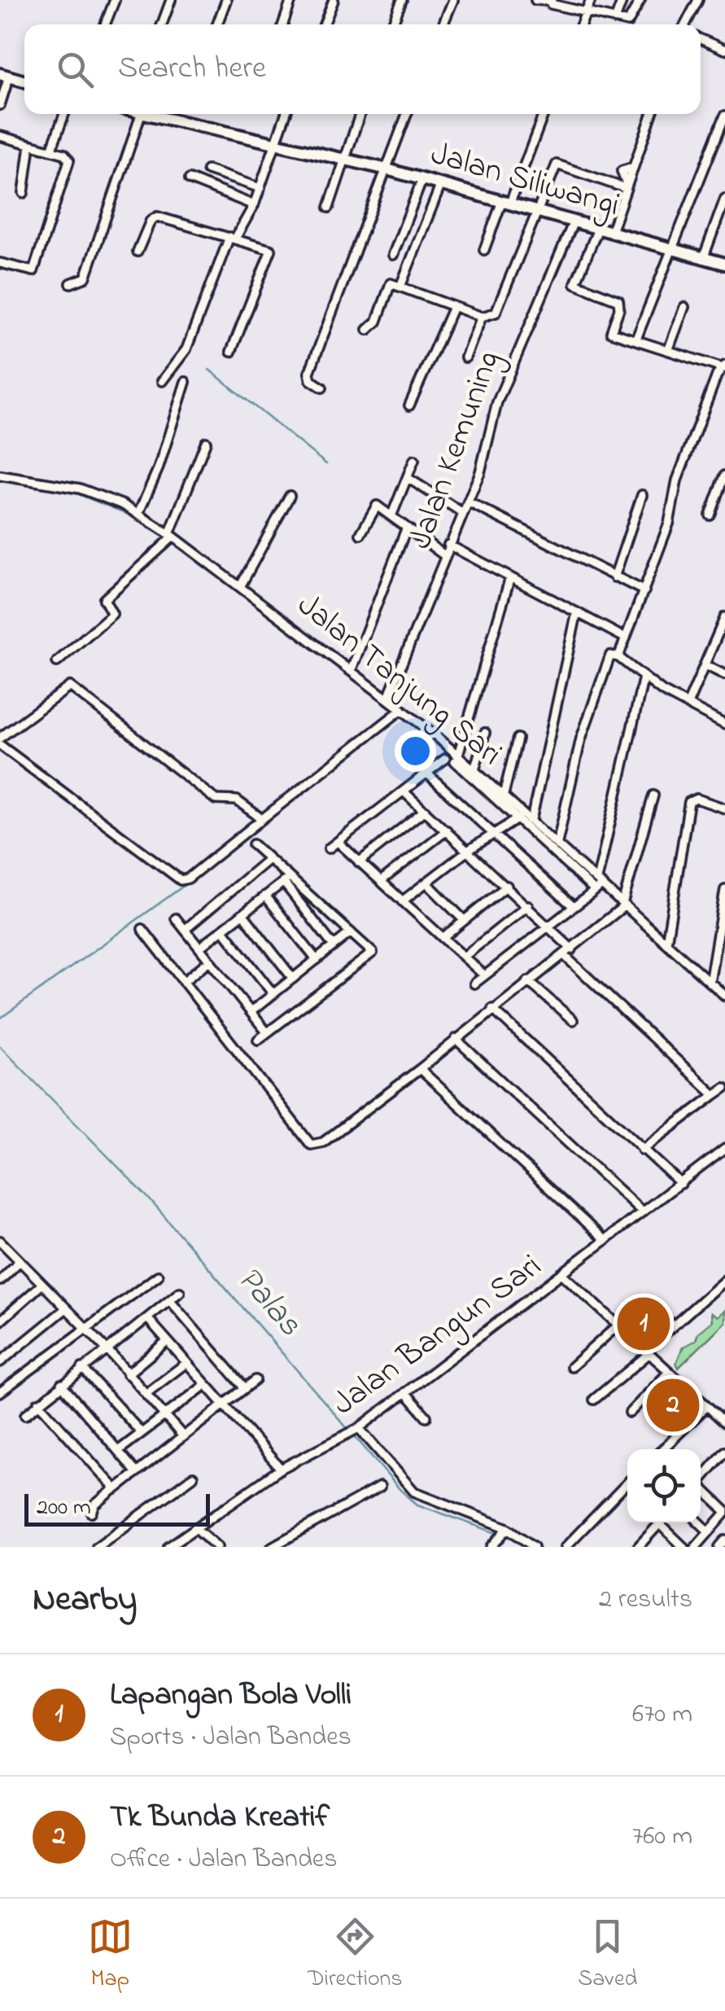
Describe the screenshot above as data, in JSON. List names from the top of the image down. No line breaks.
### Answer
{"streets":{"street":["Jalan Siliwangi","Jalan Kemuning","Jalan Tanjung Sari","Jalan Bangun Sari"]},"crossings":[["Jalan Siliwangi","Jalan Kemuning"],["Jalan Kemuning","Jalan Tanjung Sari"]],"water":["Palas"],"scale_bar":"200 m","page":{"search":"Search here","pins":["1","2"],"scale":"200 m","heading":["Nearby","2 results"],"list":[{"mark":"1","name":"Lapangan Bola Volli","note":"Sports · Jalan Bandes","value":"670 m"},{"mark":"2","name":"Tk Bunda Kreatif","note":"Office · Jalan Bandes","value":"760 m"}],"nav":["Map","Directions","Saved"]}}
